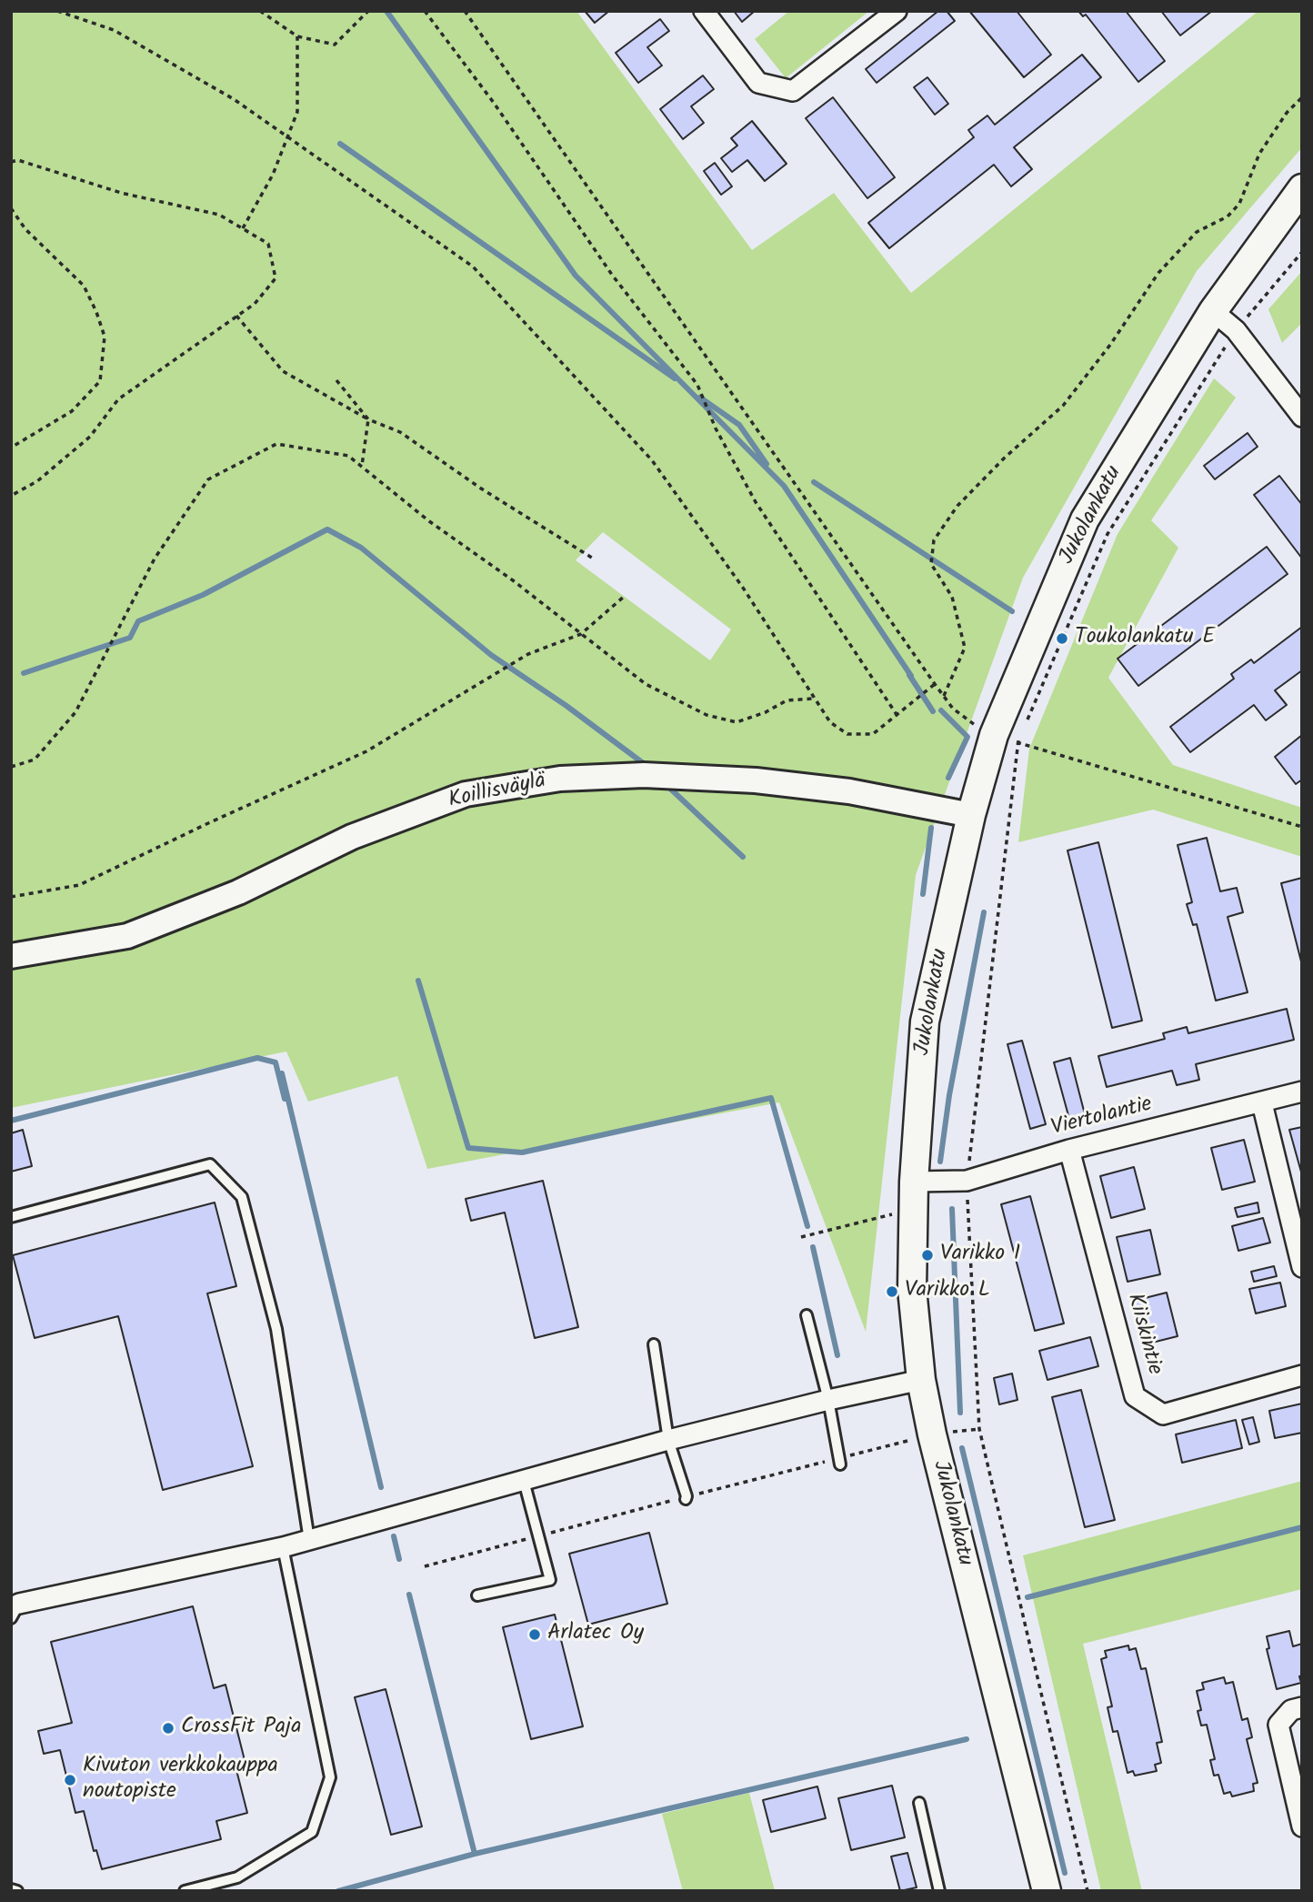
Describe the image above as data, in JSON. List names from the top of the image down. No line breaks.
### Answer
{"streets":{"main road":["Jukolankatu"],"street":["Koillisväylä","Viertolantie","Kiiskintie"]},"crossings":[["Jukolankatu","Koillisväylä"],["Jukolankatu","Viertolantie"],["Viertolantie","Kiiskintie"]],"places":["Toukolankatu E","Varikko I","Varikko L","Arlatec Oy","CrossFit Paja","Kivuton verkkokauppa noutopiste"]}
